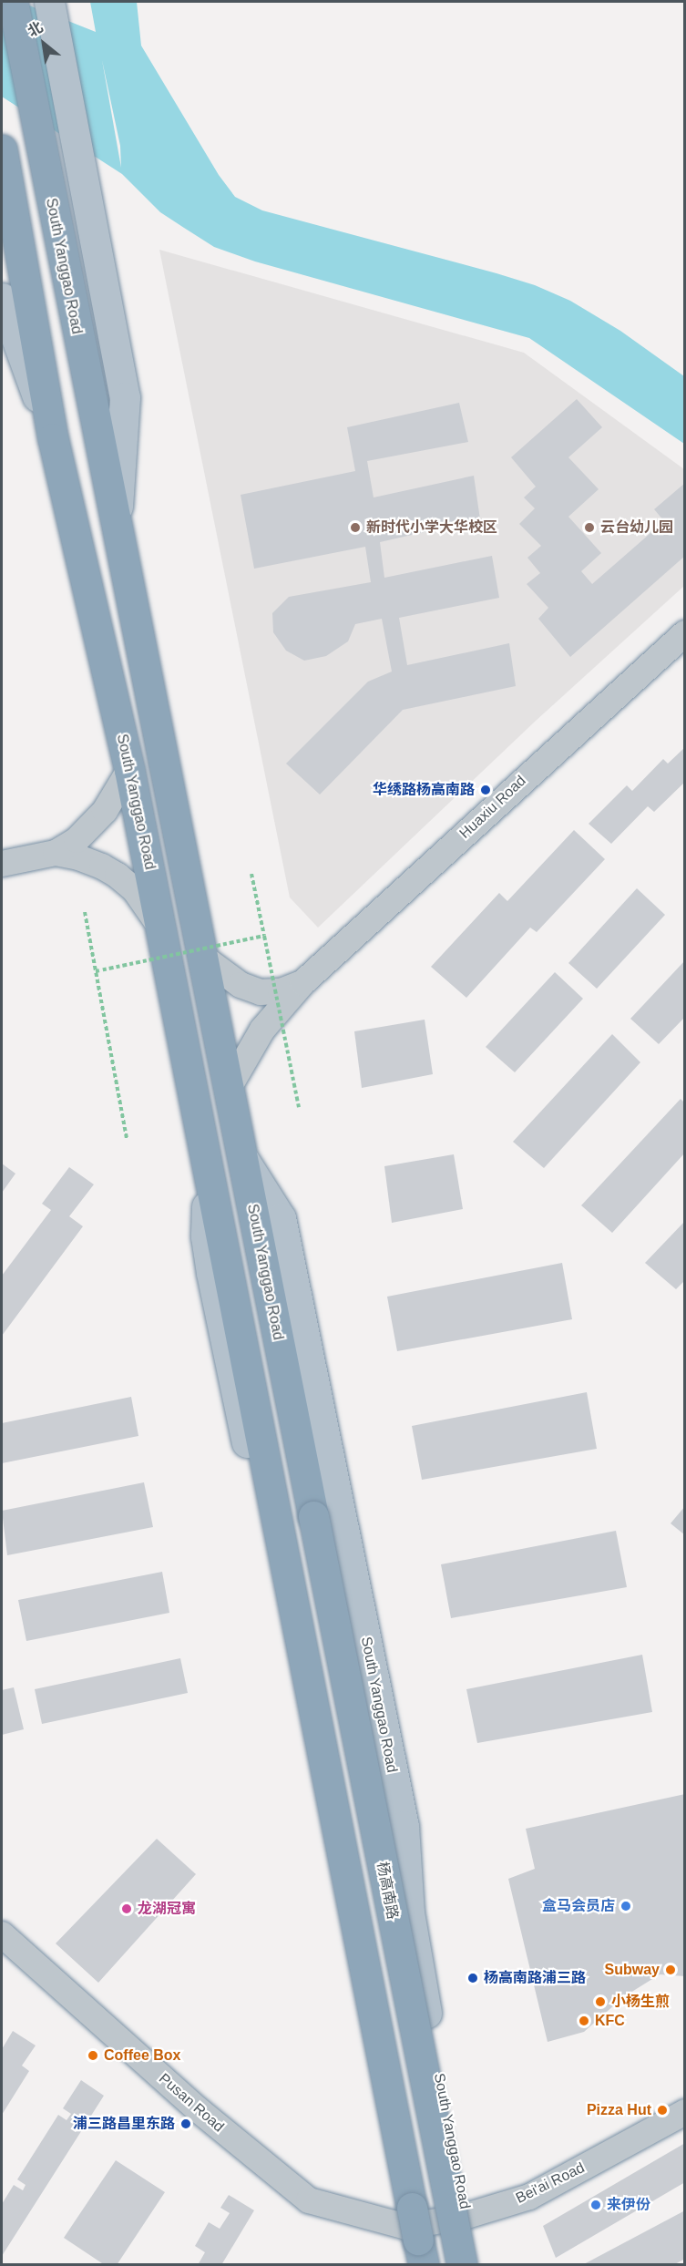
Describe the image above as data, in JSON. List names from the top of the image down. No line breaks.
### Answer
{"streets":{"highway":["South Yanggao Road","杨高南路"],"street":["Huaxiu Road","Pusan Road","Bei'ai Road"]},"crossings":[["South Yanggao Road","Huaxiu Road"],["South Yanggao Road","杨高南路"],["South Yanggao Road","Pusan Road"],["South Yanggao Road","Bei'ai Road"],["Pusan Road","Bei'ai Road"]],"places":["新时代小学大华校区","云台幼儿园","华绣路杨高南路","盒马会员店","龙湖冠寓","Subway","杨高南路浦三路","小杨生煎","KFC","Coffee Box","Pizza Hut","浦三路昌里东路","来伊份"],"north":"top left"}
